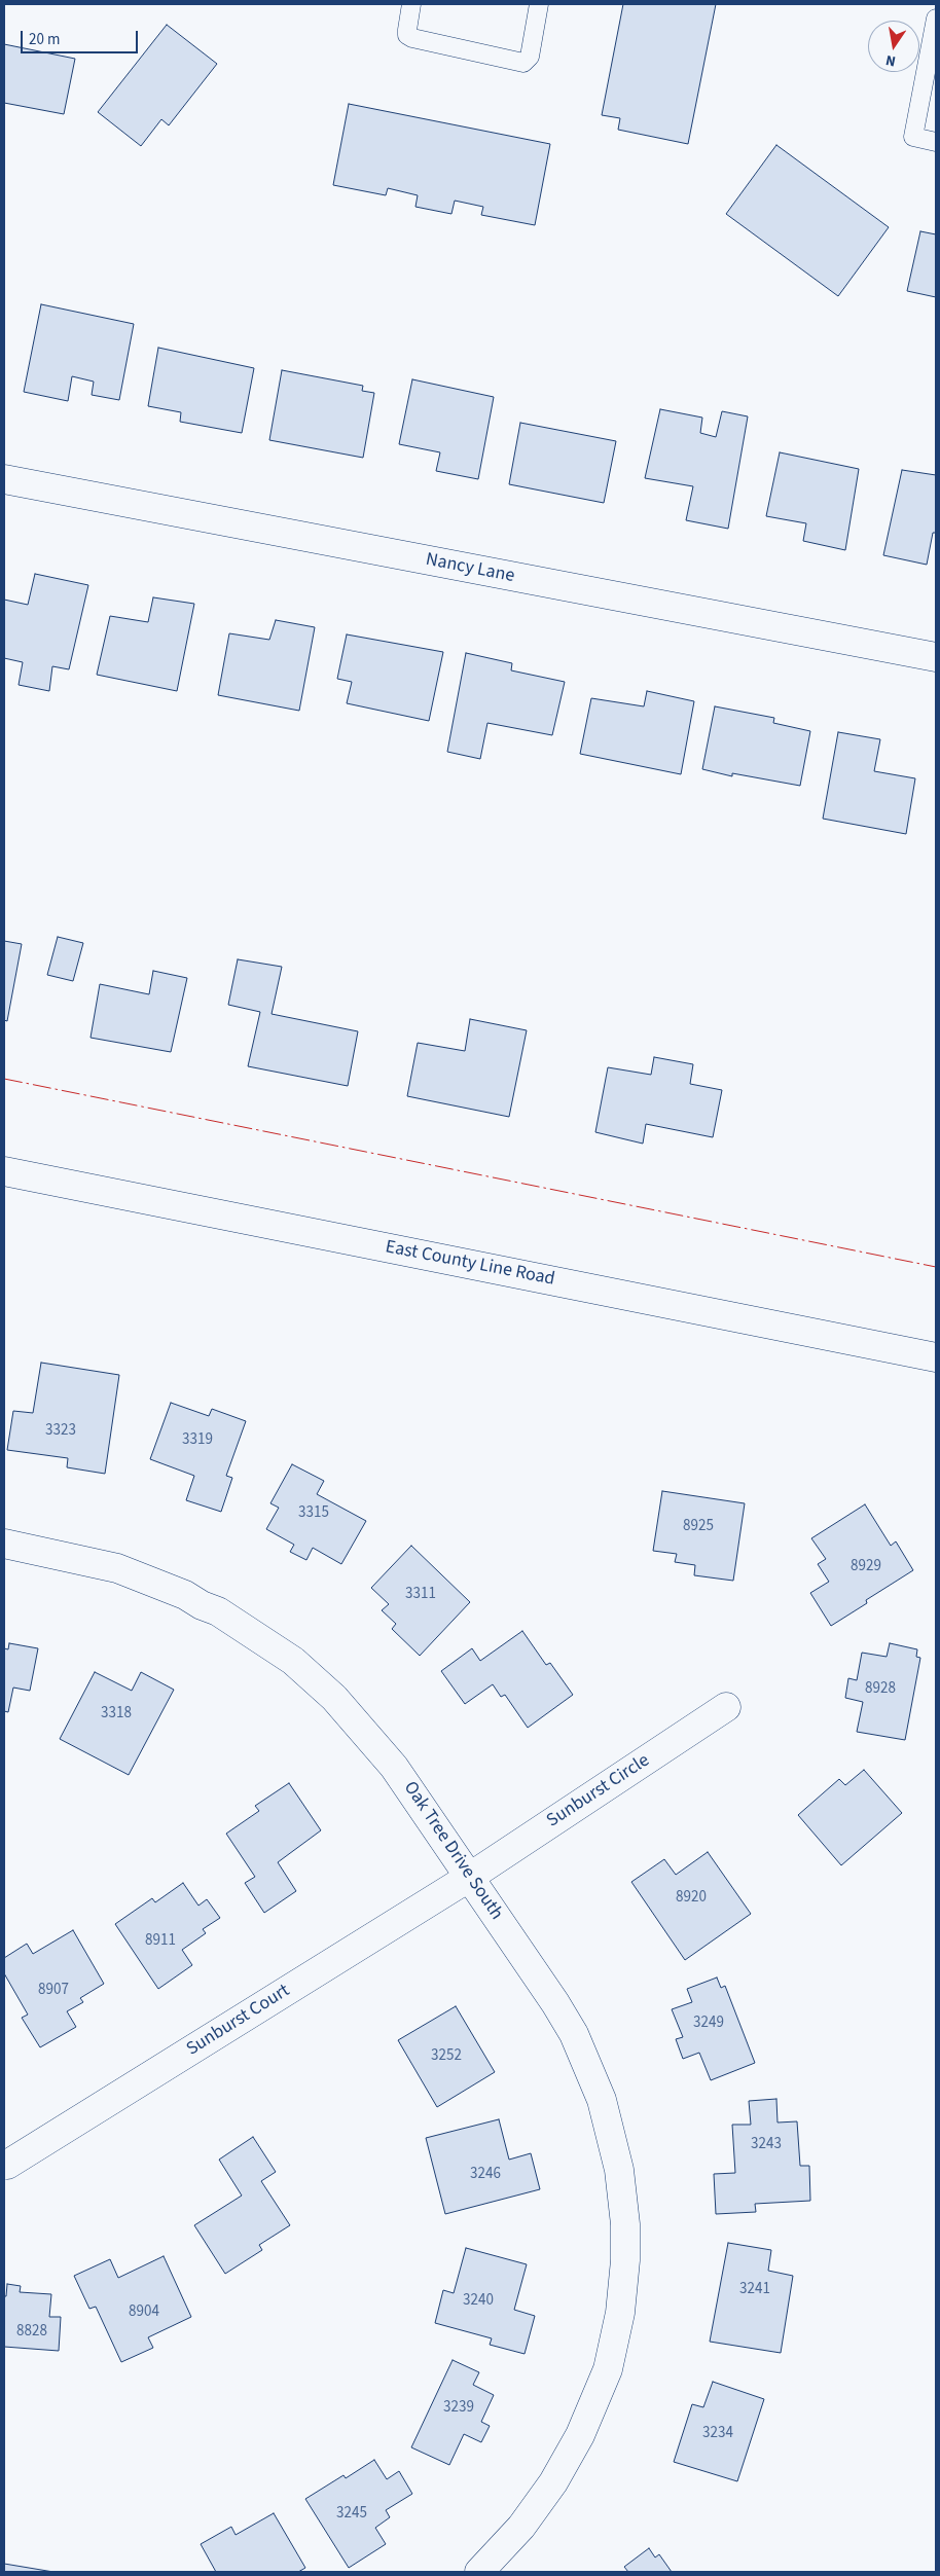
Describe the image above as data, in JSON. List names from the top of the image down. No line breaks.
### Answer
{"streets":{"street":["Nancy Lane","East County Line Road","Sunburst Circle","Oak Tree Drive South","Sunburst Court"]},"crossings":[["Sunburst Circle","Oak Tree Drive South"],["Sunburst Circle","Sunburst Court"],["Oak Tree Drive South","Sunburst Court"]],"house_numbers":["3323","3319","3315","8925","8929","3311","8928","3318","8920","8911","8907","3249","3252","3243","3246","3241","3240","8904","8828","3239","3234","3245"],"scale_bar":"20 m","north":"bottom"}
